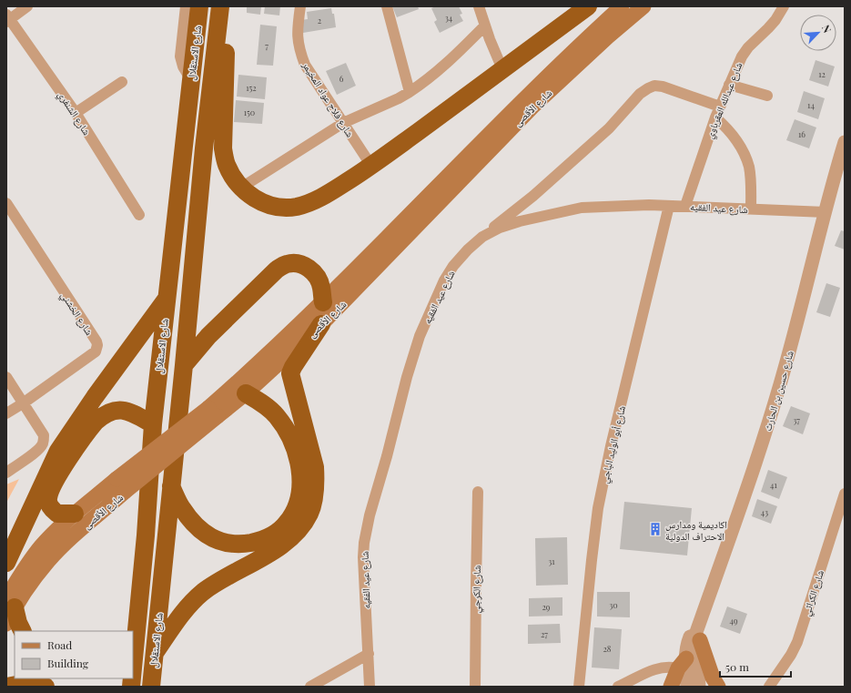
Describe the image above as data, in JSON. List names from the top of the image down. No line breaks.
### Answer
{"streets":{"highway":["شارع الاستقلال"],"main road":["شارع الأقصى"],"street":["شارع فلاح عواد المخيمر","شارع عبدالله العقرباوي","شارع الشنفري","شارع عيد الفقيه","شارع الخشني","شارع حسين بن الحارث","شارع أبو الوليد الباجي","شارع الكرجي","شارع الكراثي"]},"crossings":[["شارع عبدالله العقرباوي","شارع عيد الفقيه"],["شارع عيد الفقيه","شارع حسين بن الحارث"],["شارع عيد الفقيه","شارع أبو الوليد الباجي"]],"places":{"building":["اكاديمية ومدارس الاحتراف الدولية"]},"house_numbers":["34","2","7","12","6","152","14","150","16","37","41","43","31","30","29","49","27","28"],"legend":["Road","Building"],"scale_bar":"50 m","north":"top right"}
